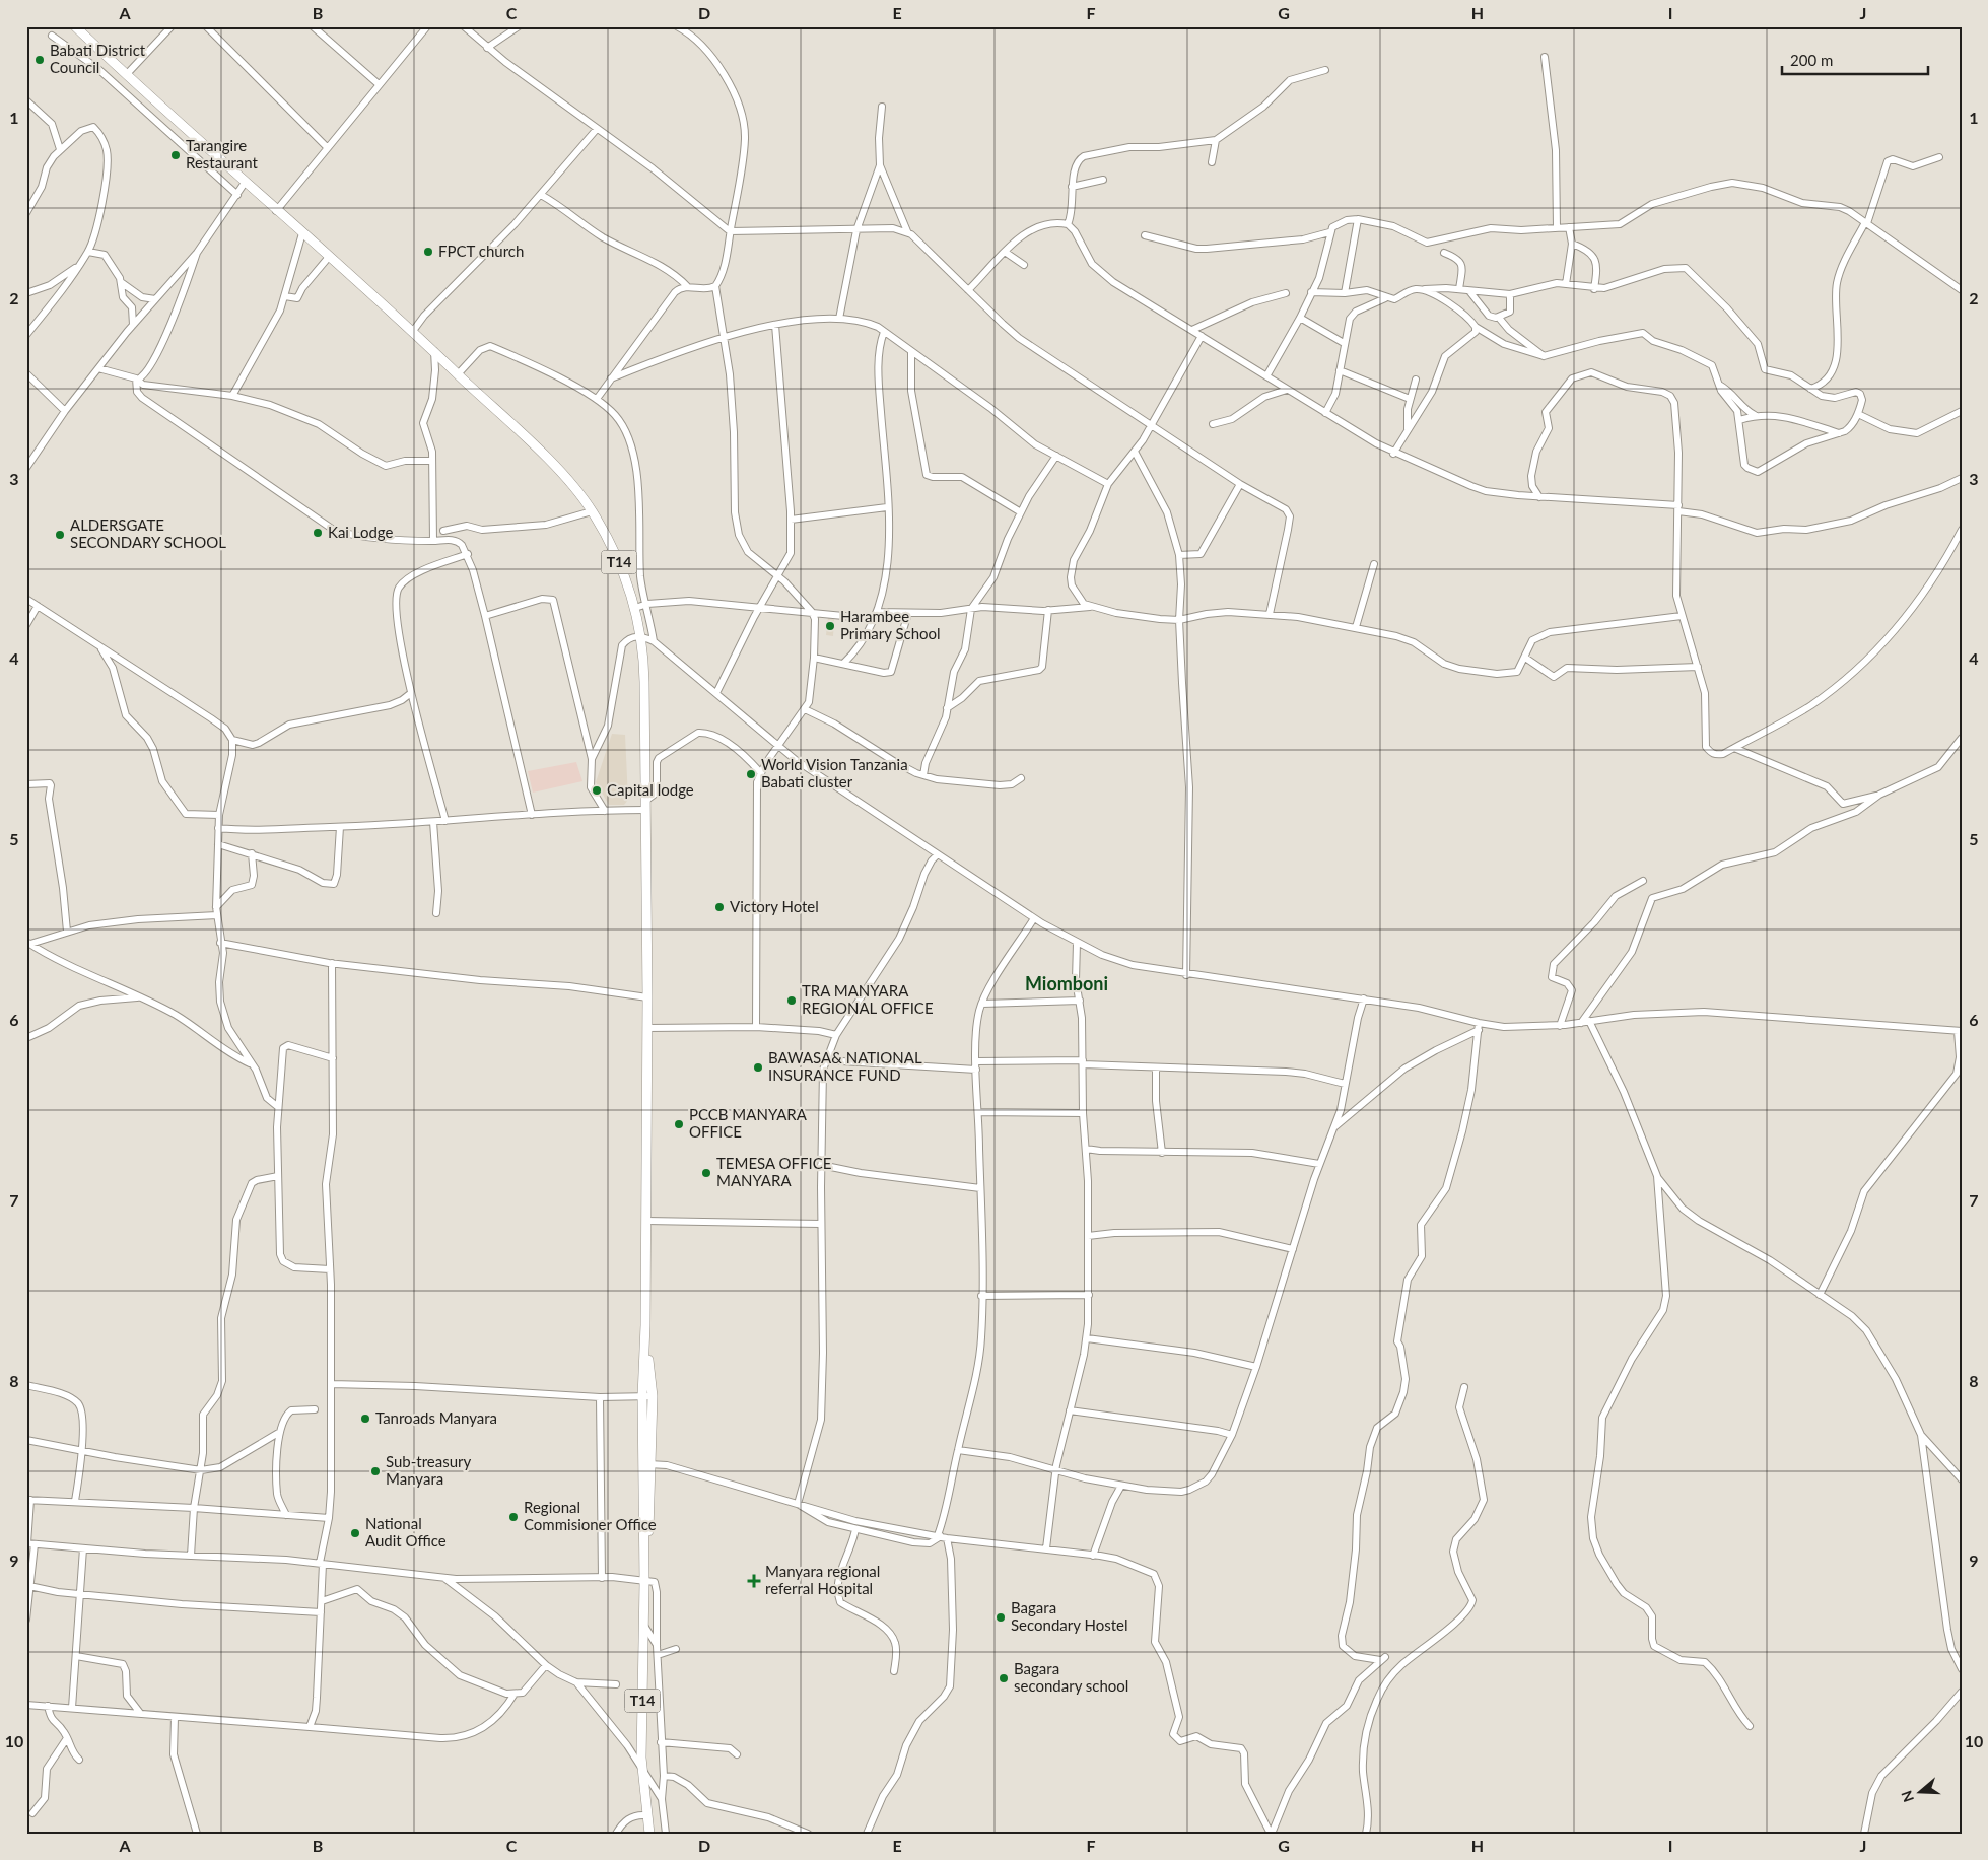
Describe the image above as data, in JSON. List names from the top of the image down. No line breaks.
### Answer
{"streets":{"highway":["T14"]},"districts":["Miomboni"],"places":{"other":["Babati District Council","Tarangire Restaurant","FPCT church","Kai Lodge","ALDERSGATE SECONDARY SCHOOL","Harambee Primary School","World Vision Tanzania Babati cluster","Capital lodge","Victory Hotel","TRA MANYARA REGIONAL OFFICE","BAWASA& NATIONAL INSURANCE FUND","PCCB MANYARA OFFICE","TEMESA OFFICE MANYARA","Tanroads Manyara","Sub-treasury Manyara","Regional Commisioner Office","National Audit Office","Bagara Secondary Hostel","Bagara secondary school"],"health":["Manyara regional referral Hospital"]},"scale_bar":"200 m","north":"left","grid":{"columns":["A","B","C","D","E","F","G","H","I","J"],"rows":["1","2","3","4","5","6","7","8","9","10"]}}
